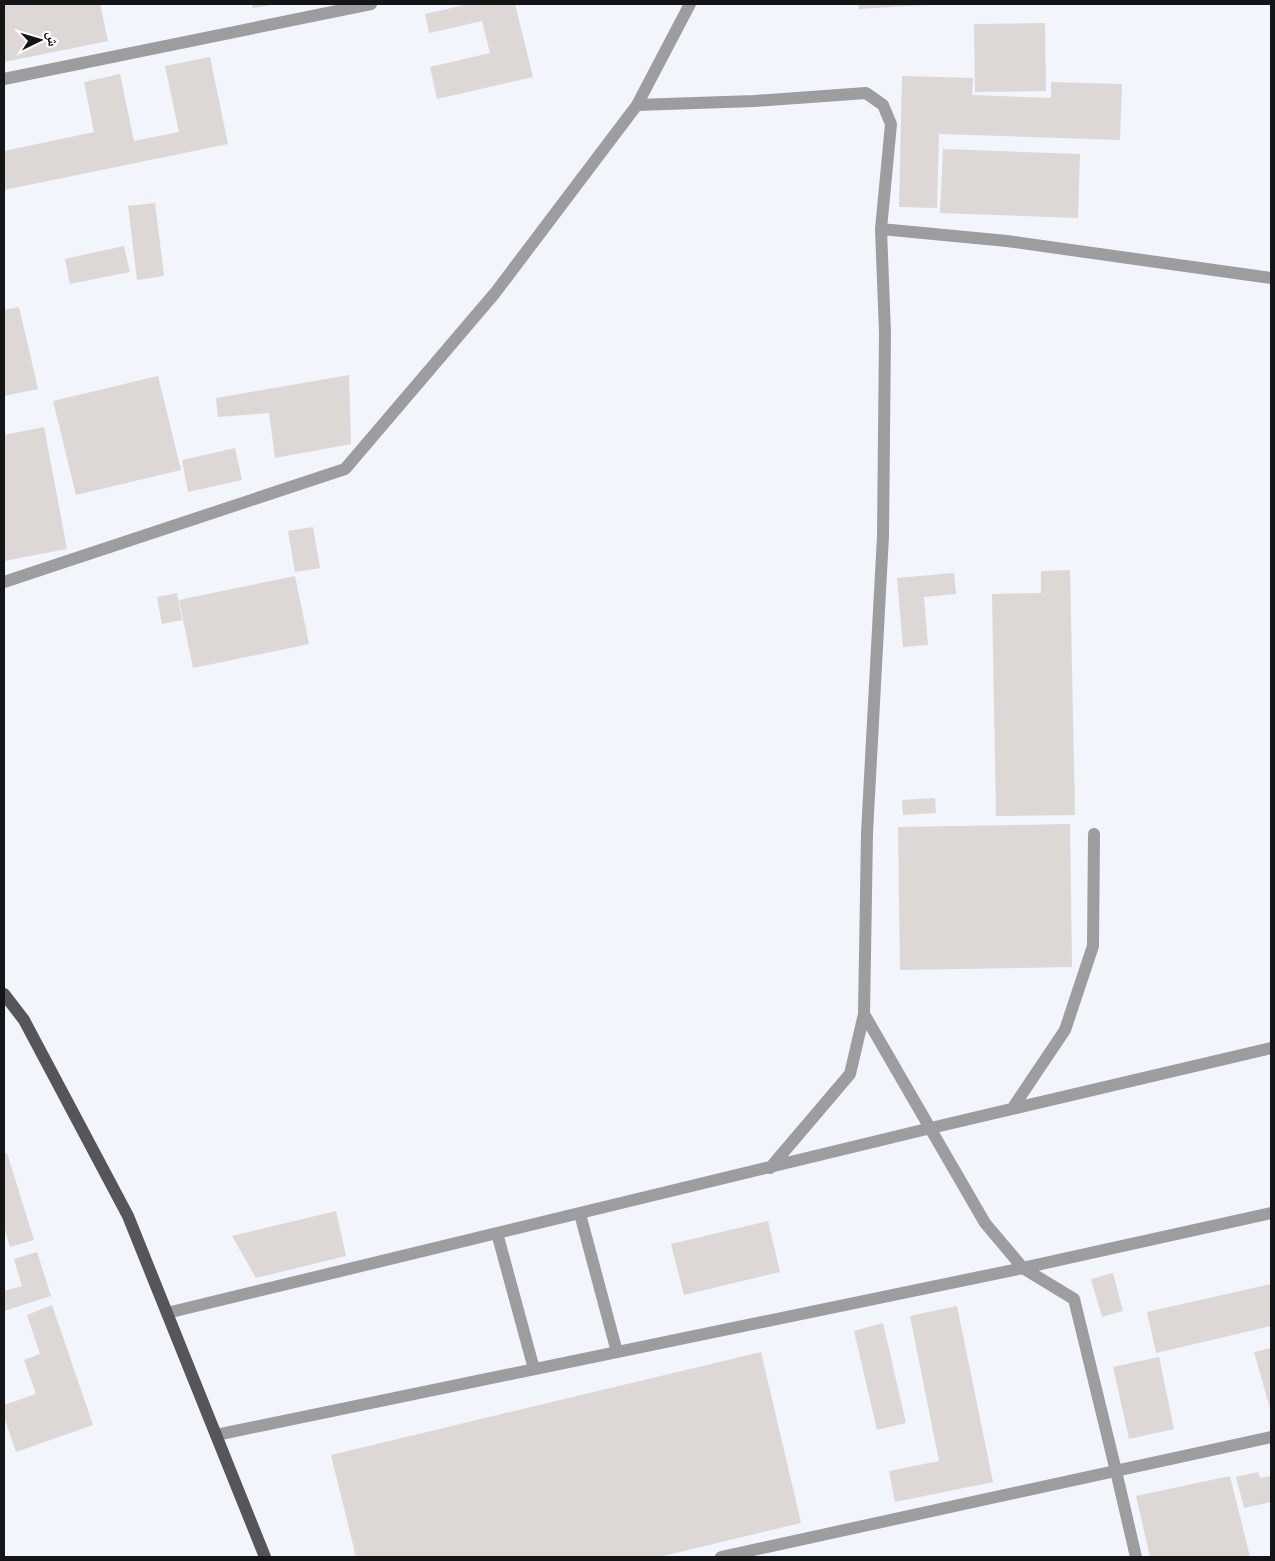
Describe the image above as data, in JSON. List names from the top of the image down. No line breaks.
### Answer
{"north":"right"}
